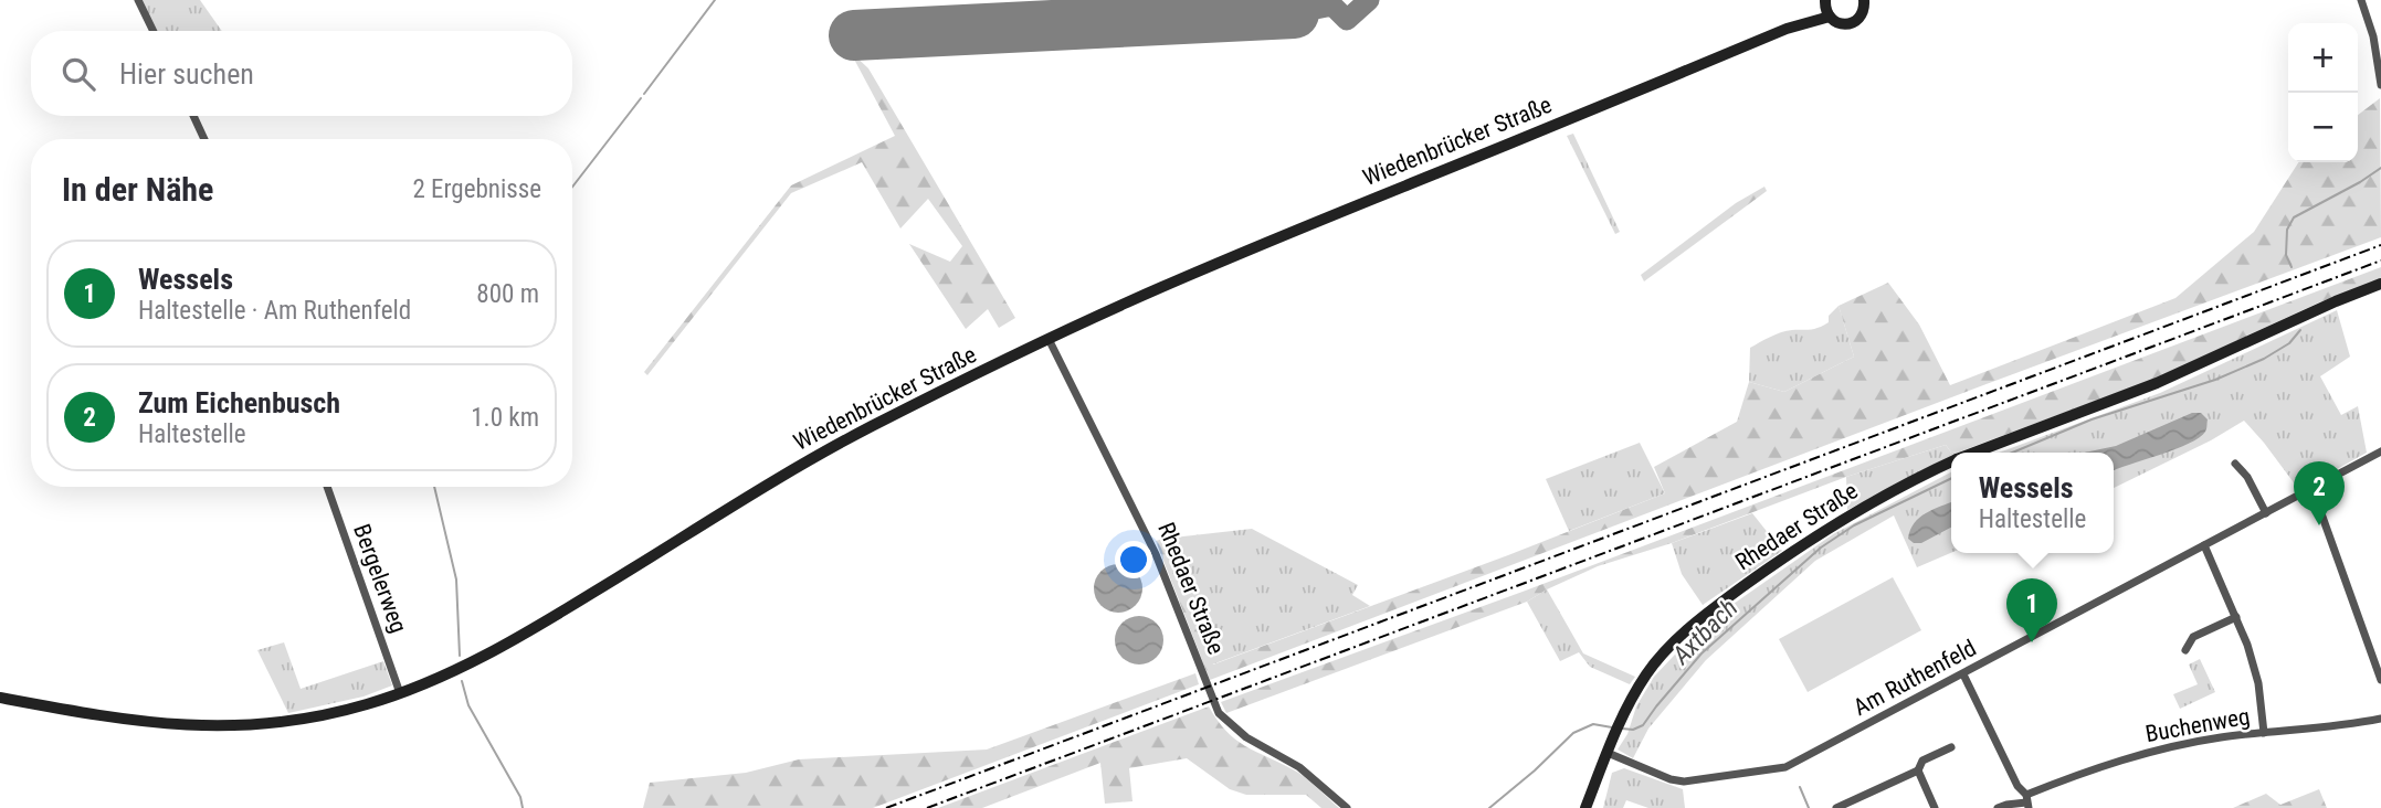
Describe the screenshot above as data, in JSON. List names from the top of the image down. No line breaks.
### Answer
{"streets":{"street":["Wiedenbrücker Straße","Rhedaer Straße","Bergelerweg","Am Ruthenfeld","Buchenweg"]},"crossings":[["Wiedenbrücker Straße","Rhedaer Straße"],["Wiedenbrücker Straße","Bergelerweg"],["Rhedaer Straße","Am Ruthenfeld"]],"water":["Axtbach"],"page":{"map_buttons":["+","−"],"search":"Hier suchen","heading":["In der Nähe","2 Ergebnisse"],"list":[{"mark":"1","name":"Wessels","note":"Haltestelle · Am Ruthenfeld","value":"800 m"},{"mark":"2","name":"Zum Eichenbusch","note":"Haltestelle","value":"1.0 km"}],"popup":["Wessels","Haltestelle"],"pins":["2","1"]}}
